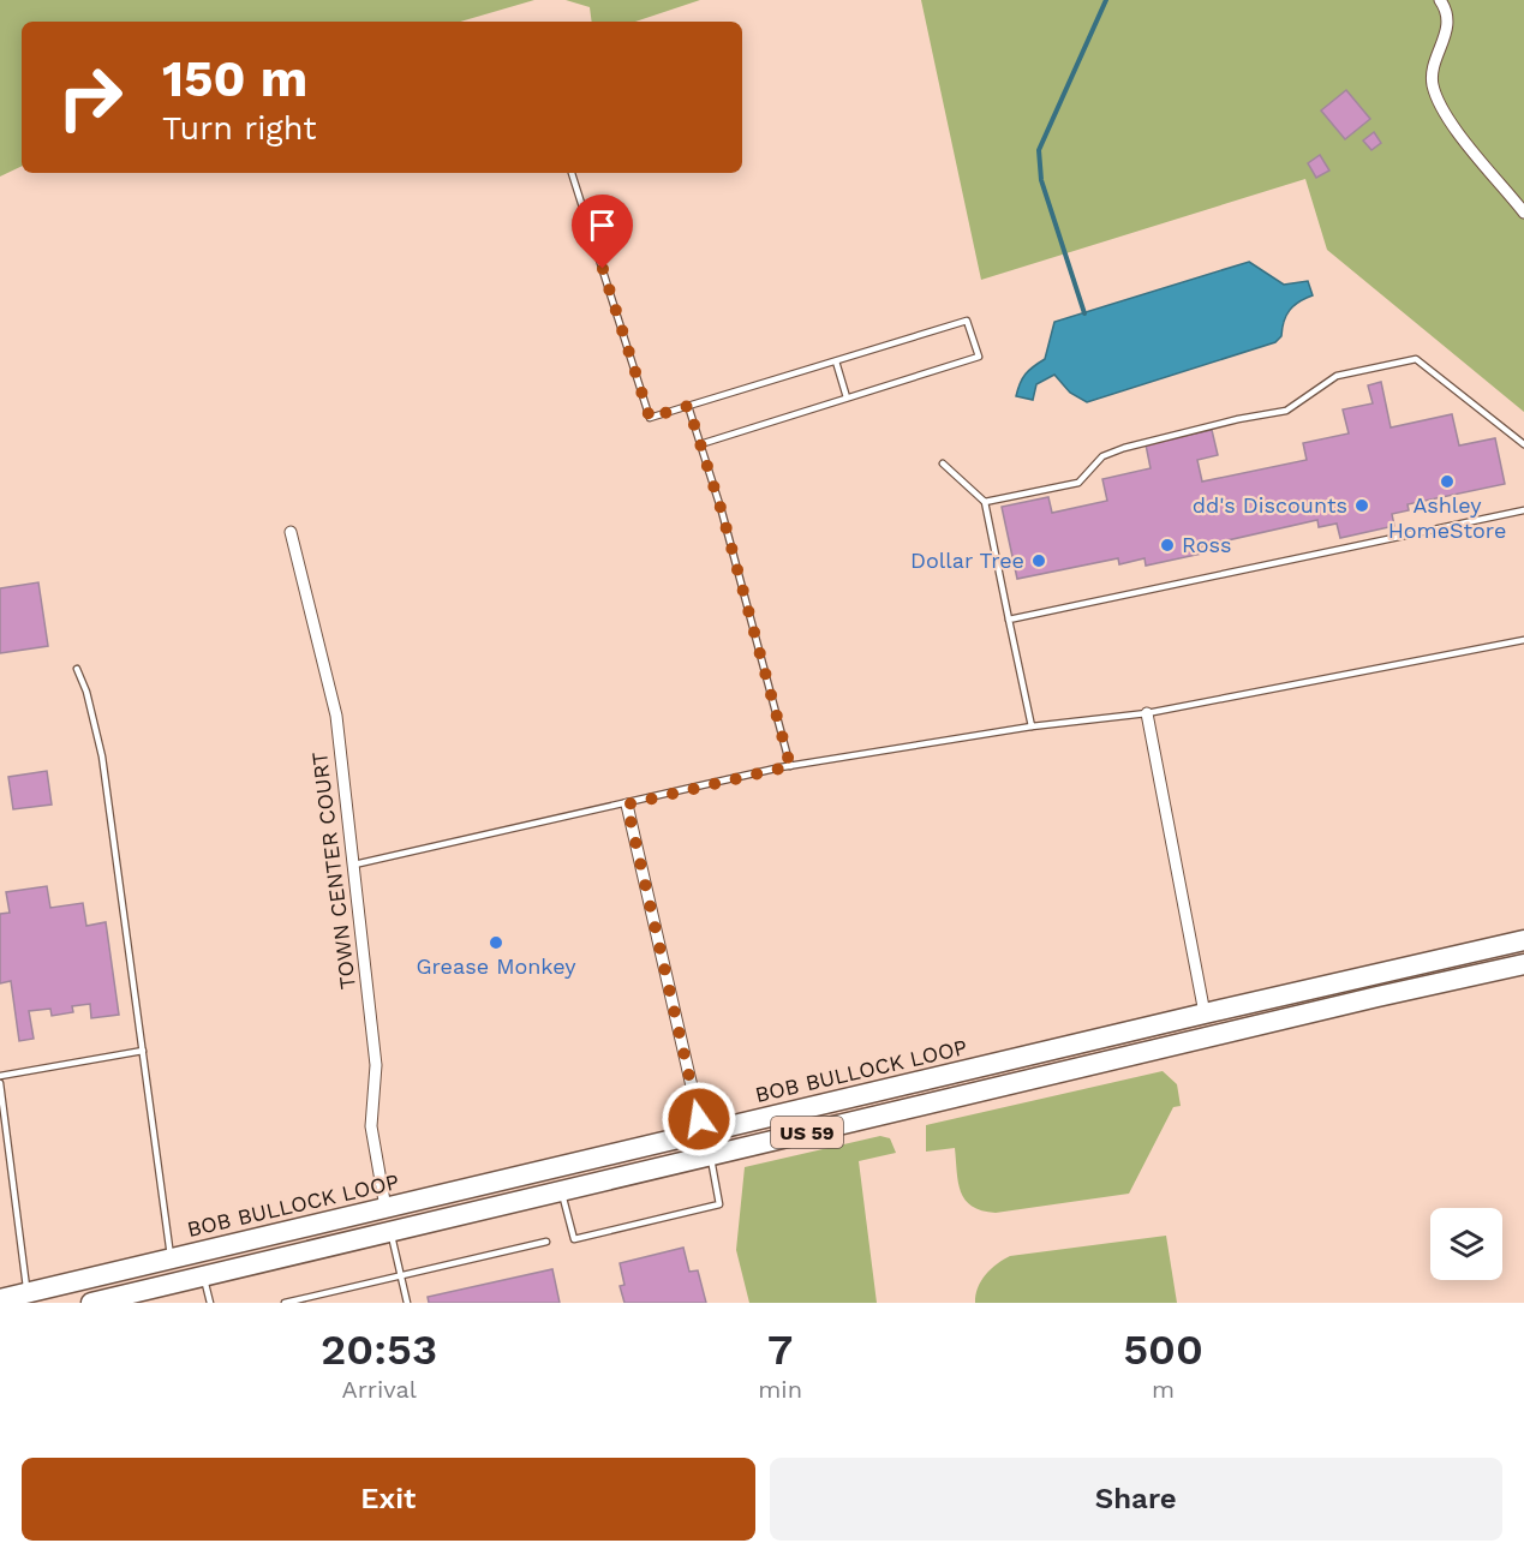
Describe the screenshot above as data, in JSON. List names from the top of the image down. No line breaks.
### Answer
{"streets":{"highway":["BOB BULLOCK LOOP","US 59"],"street":["TOWN CENTER COURT"]},"crossings":[["TOWN CENTER COURT","BOB BULLOCK LOOP"]],"places":["Ashley HomeStore","dd's Discounts","Ross","Dollar Tree","Grease Monkey"],"page":{"turn":["150 m","Turn right"],"eta":["20:53","Arrival","7","min","500","m"],"buttons":["Exit","Share"]}}
